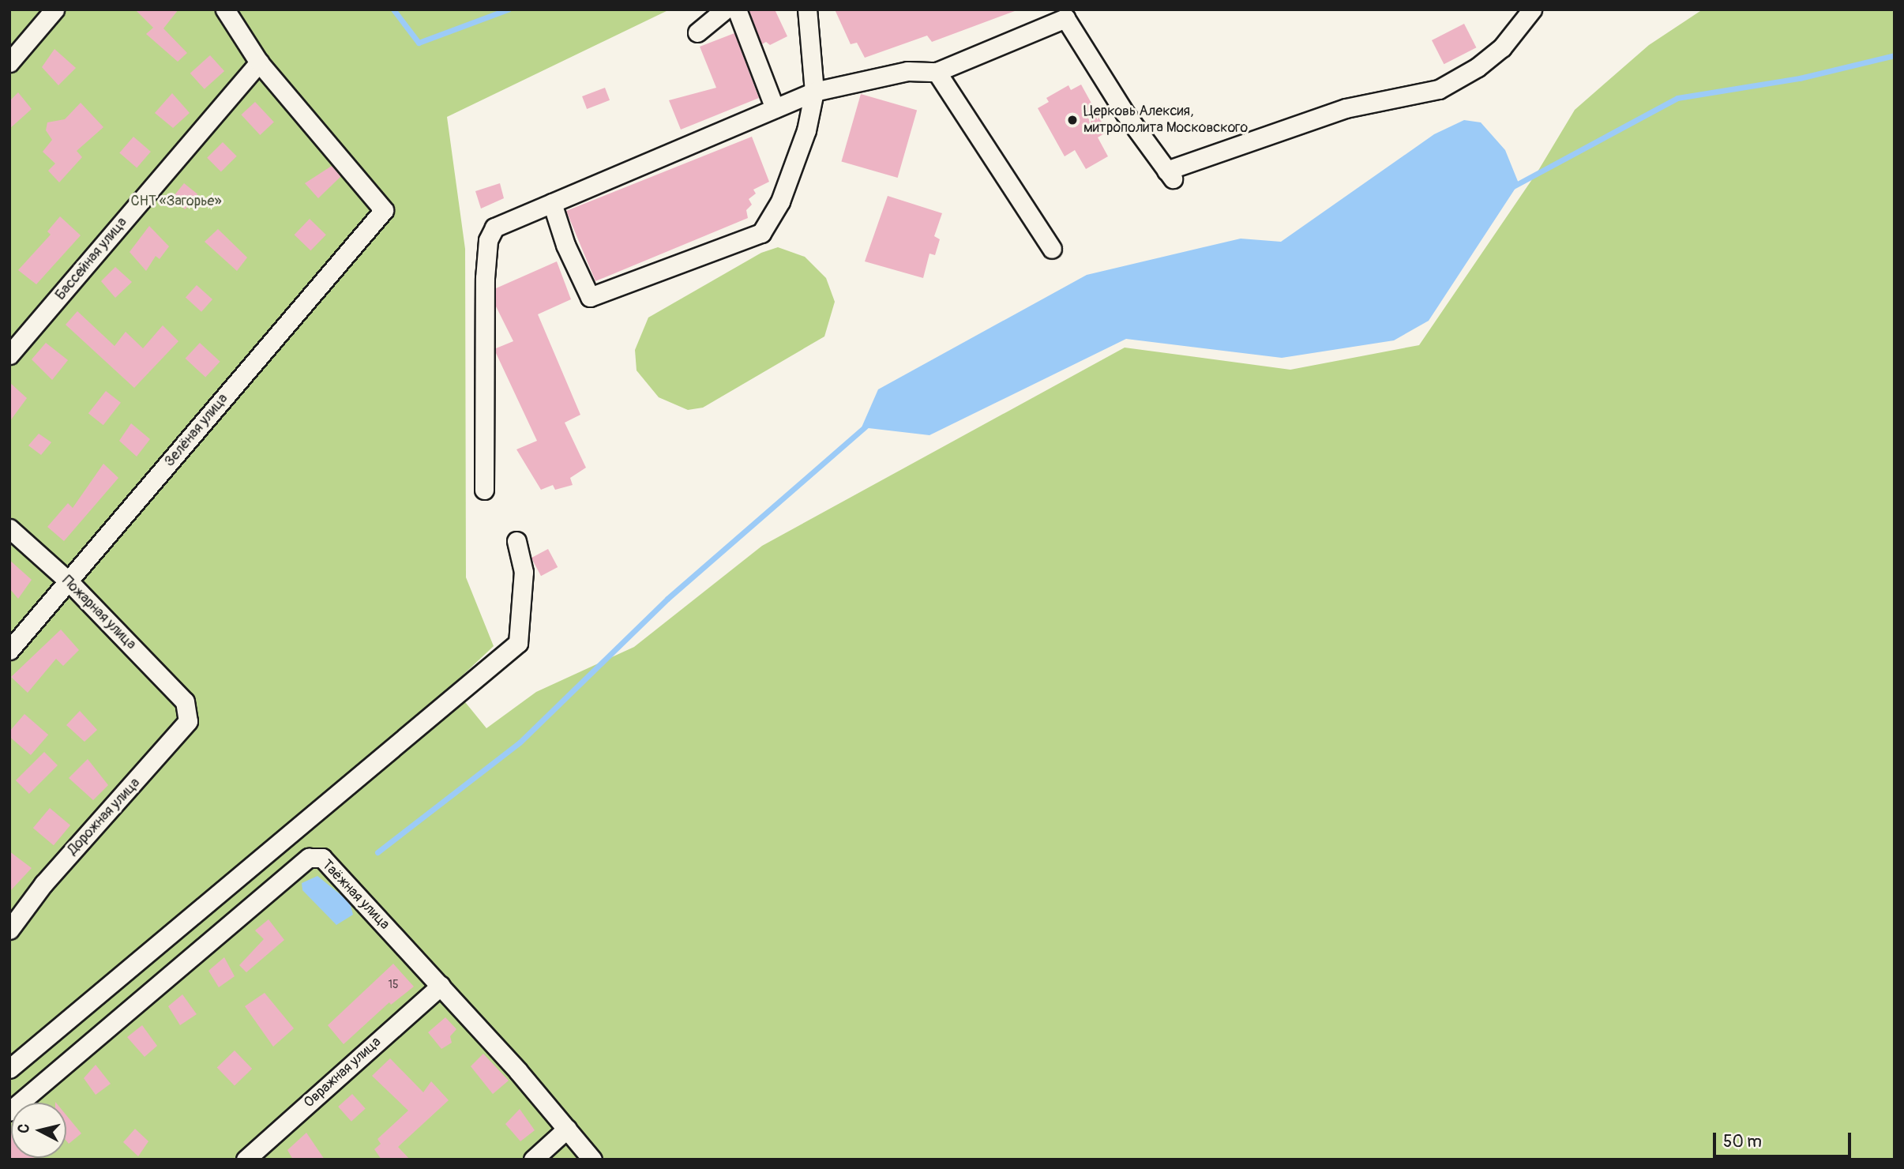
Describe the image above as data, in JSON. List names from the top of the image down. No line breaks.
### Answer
{"streets":{"street":["Бассейная улица","Зелёная улица","Пожарная улица","Дорожная улица","Таёжная улица","Овражная улица"]},"crossings":[["Бассейная улица","Зелёная улица"],["Зелёная улица","Пожарная улица"],["Пожарная улица","Дорожная улица"],["Таёжная улица","Овражная улица"]],"parks":["СНТ «Загорье»"],"places":["Церковь Алексия, митрополита Московского"],"house_numbers":["15"],"scale_bar":"50 m","north":"left"}
